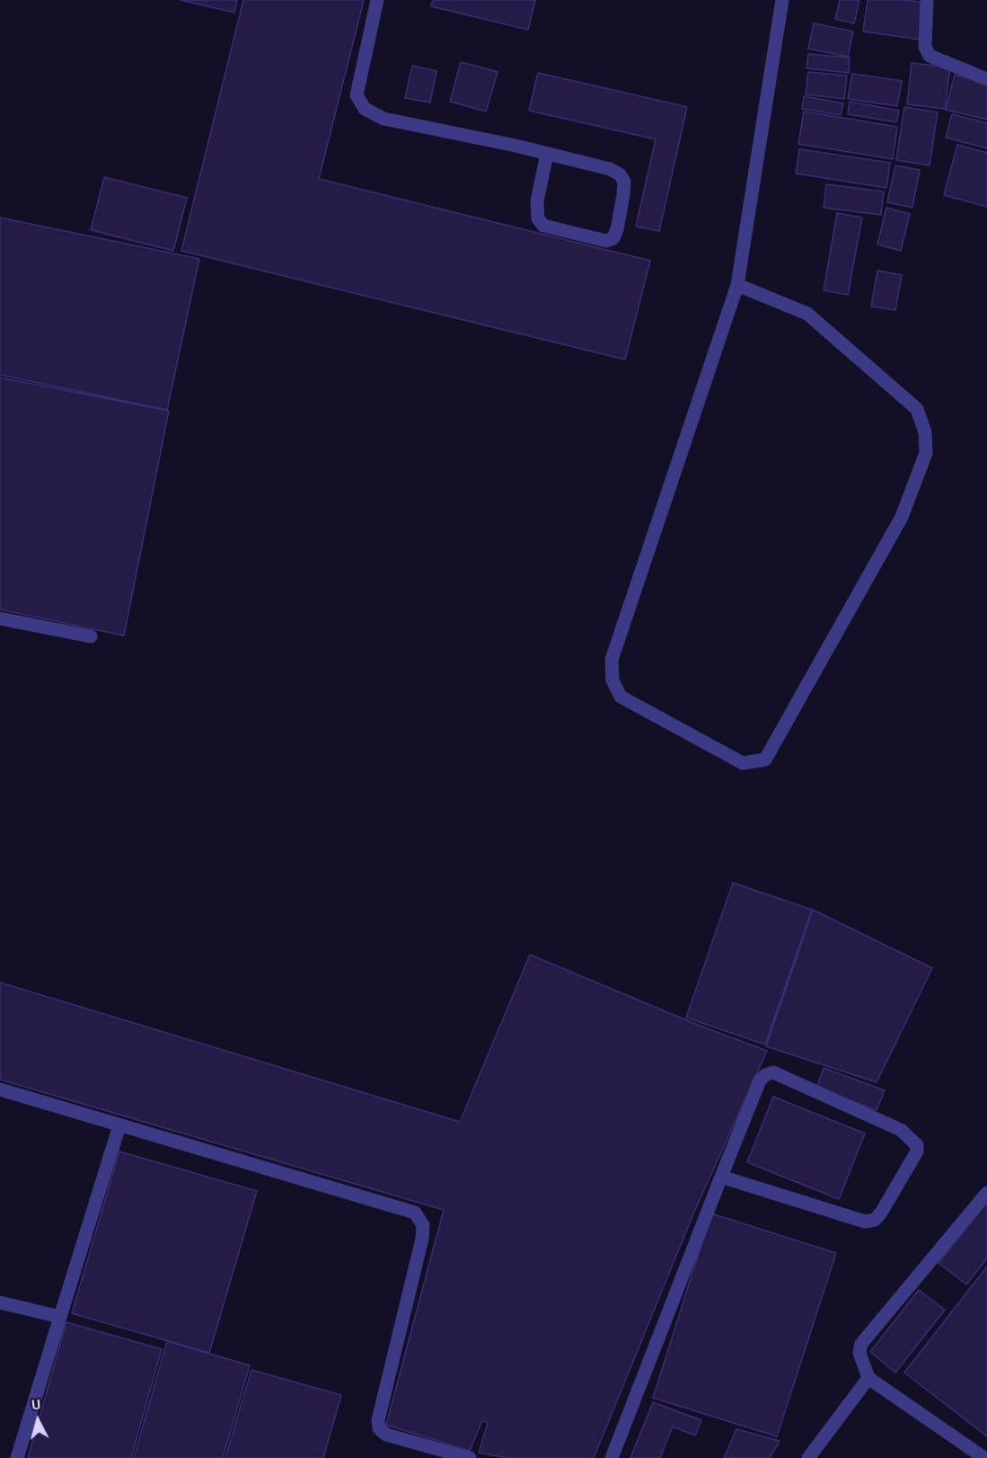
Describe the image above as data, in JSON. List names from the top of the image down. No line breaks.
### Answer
{"north":"top"}
